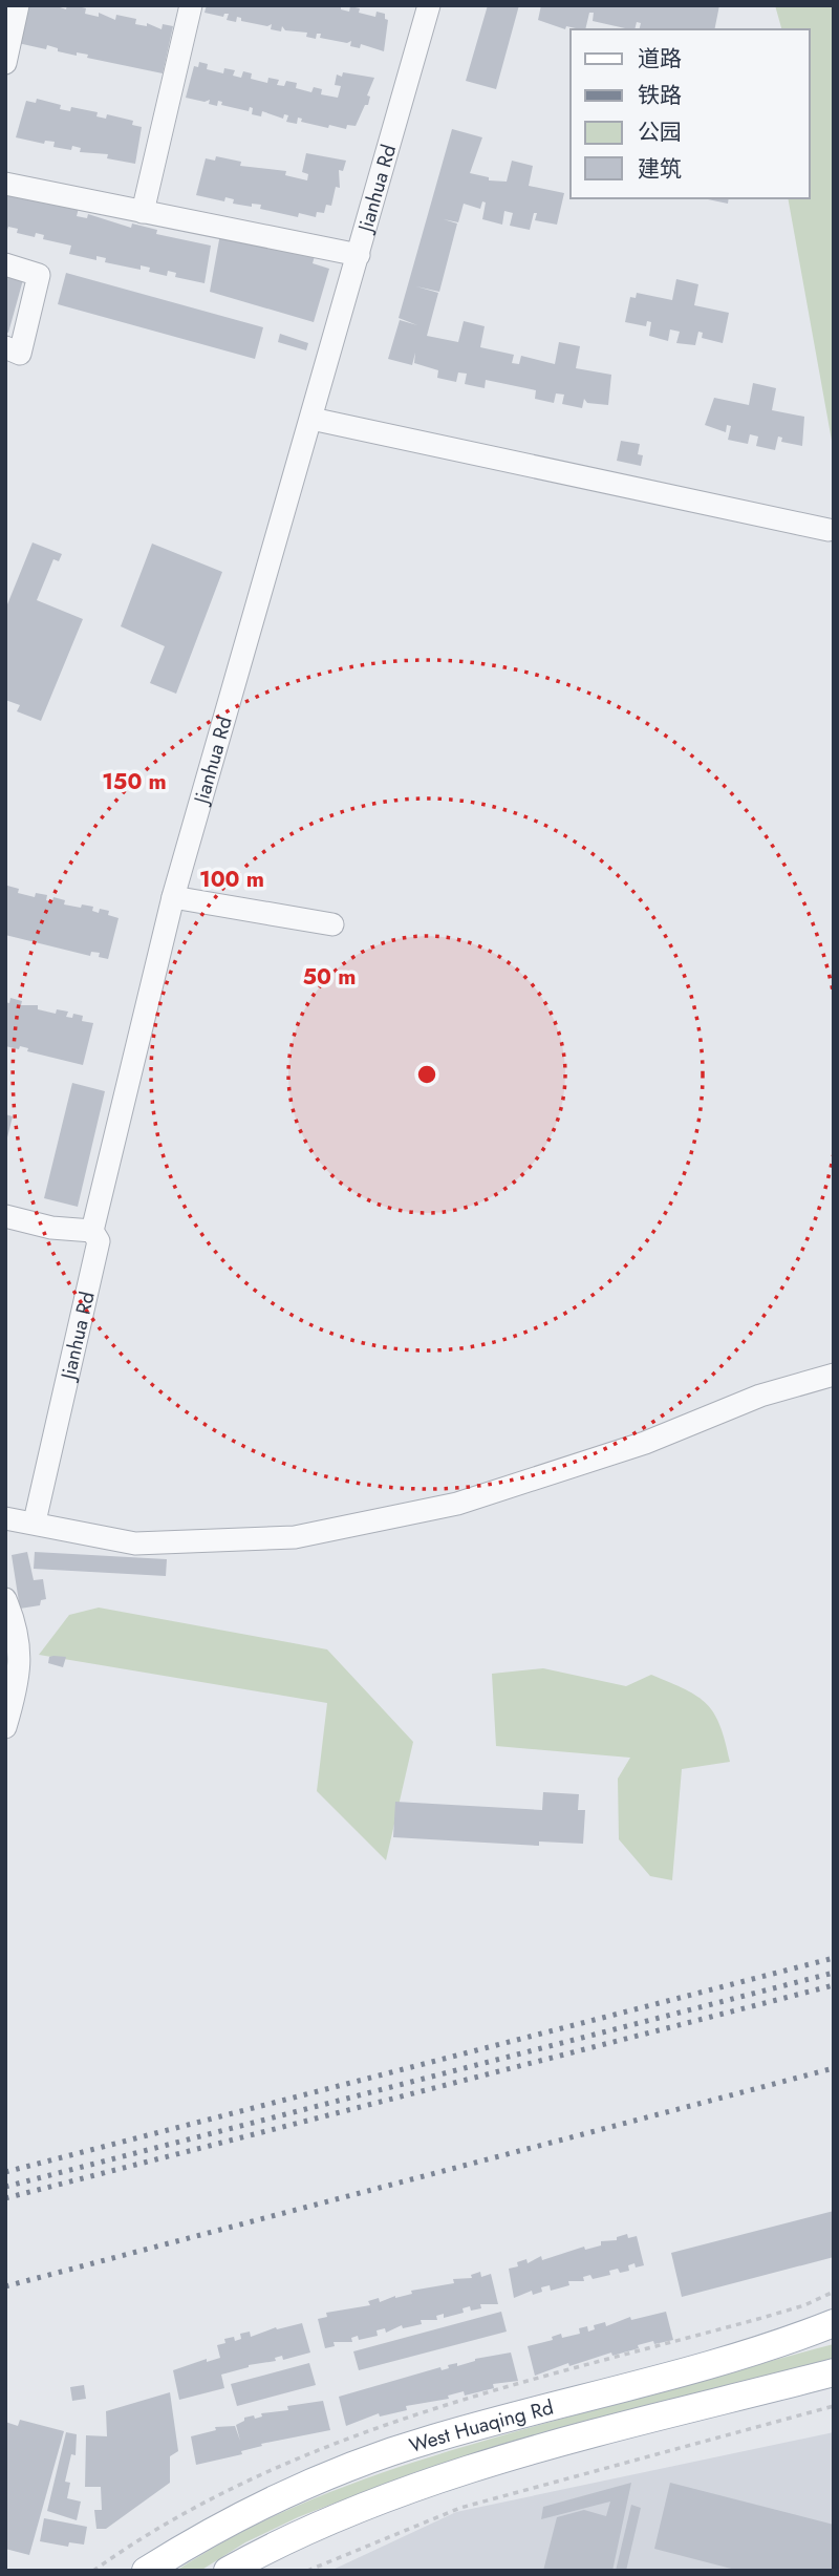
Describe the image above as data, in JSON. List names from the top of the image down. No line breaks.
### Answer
{"streets":{"main road":["West Huaqing Rd"],"street":["Jianhua Rd"]},"legend":["道路","铁路","公园","建筑"],"rings":["150 m","100 m","50 m"]}
